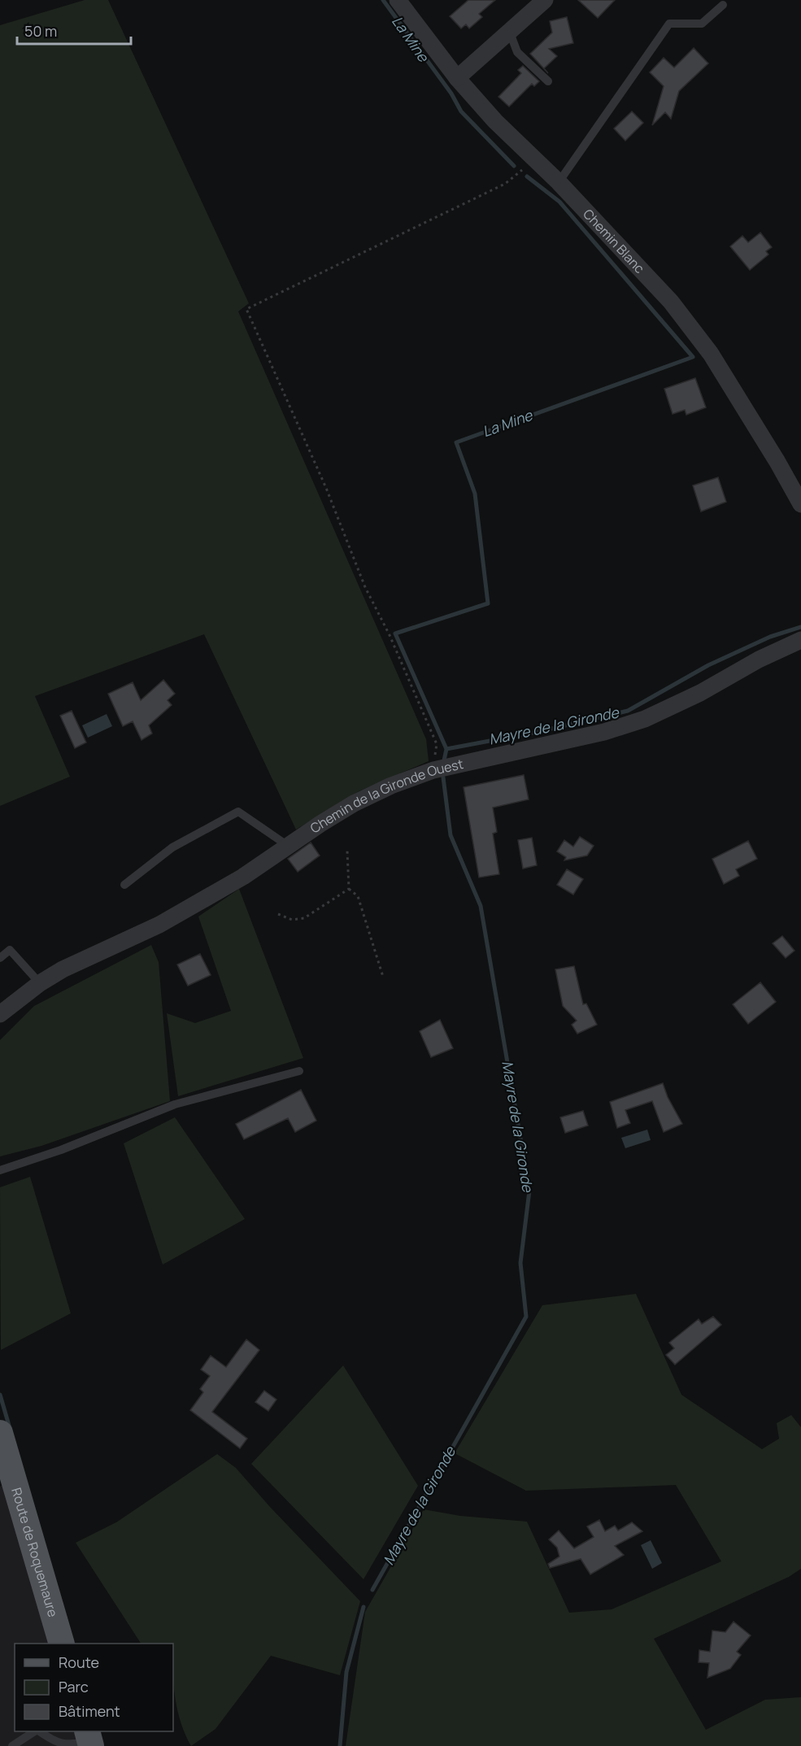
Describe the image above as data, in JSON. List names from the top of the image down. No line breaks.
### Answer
{"streets":{"main road":["Route de Roquemaure"],"street":["Chemin Blanc","Chemin de la Gironde Ouest"]},"water":["La Mine","Mayre de la Gironde"],"legend":["Route","Parc","Bâtiment"],"scale_bar":"50 m"}
